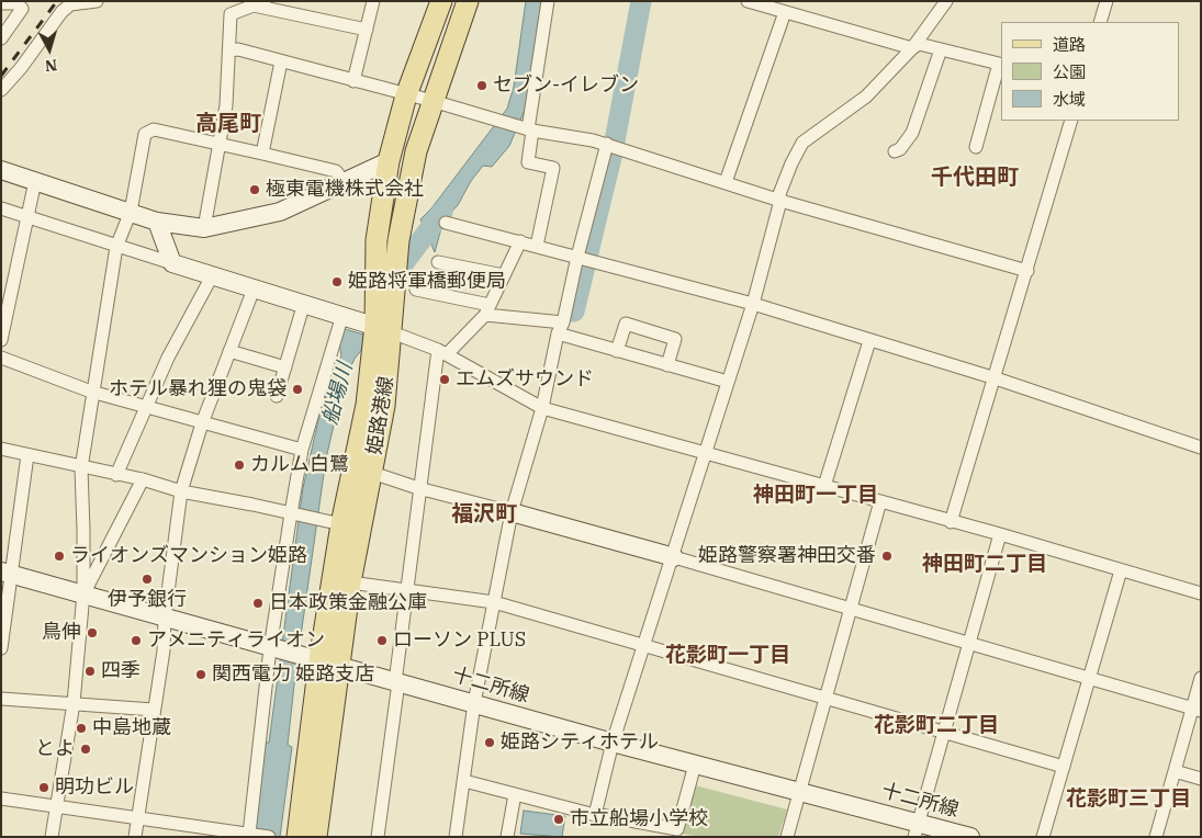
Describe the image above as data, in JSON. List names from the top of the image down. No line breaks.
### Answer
{"streets":{"main road":["姫路港線"],"street":["十二所線"]},"crossings":[["姫路港線","十二所線"]],"districts":["高尾町","千代田町","神田町一丁目","福沢町","神田町二丁目","花影町一丁目","花影町二丁目","花影町三丁目"],"water":["船場川"],"places":["セブン-イレブン","極東電機株式会社","姫路将軍橋郵便局","エムズサウンド","ホテル暴れ狸の鬼袋","カルム白鷺","ライオンズマンション姫路","姫路警察署神田交番","伊予銀行","日本政策金融公庫","鳥伸","アメニティライオン","ローソン PLUS","四季","関西電力 姫路支店","中島地蔵","姫路シティホテル","とよ","明功ビル","市立船場小学校"],"legend":["道路","公園","水域"],"north":"bottom"}
